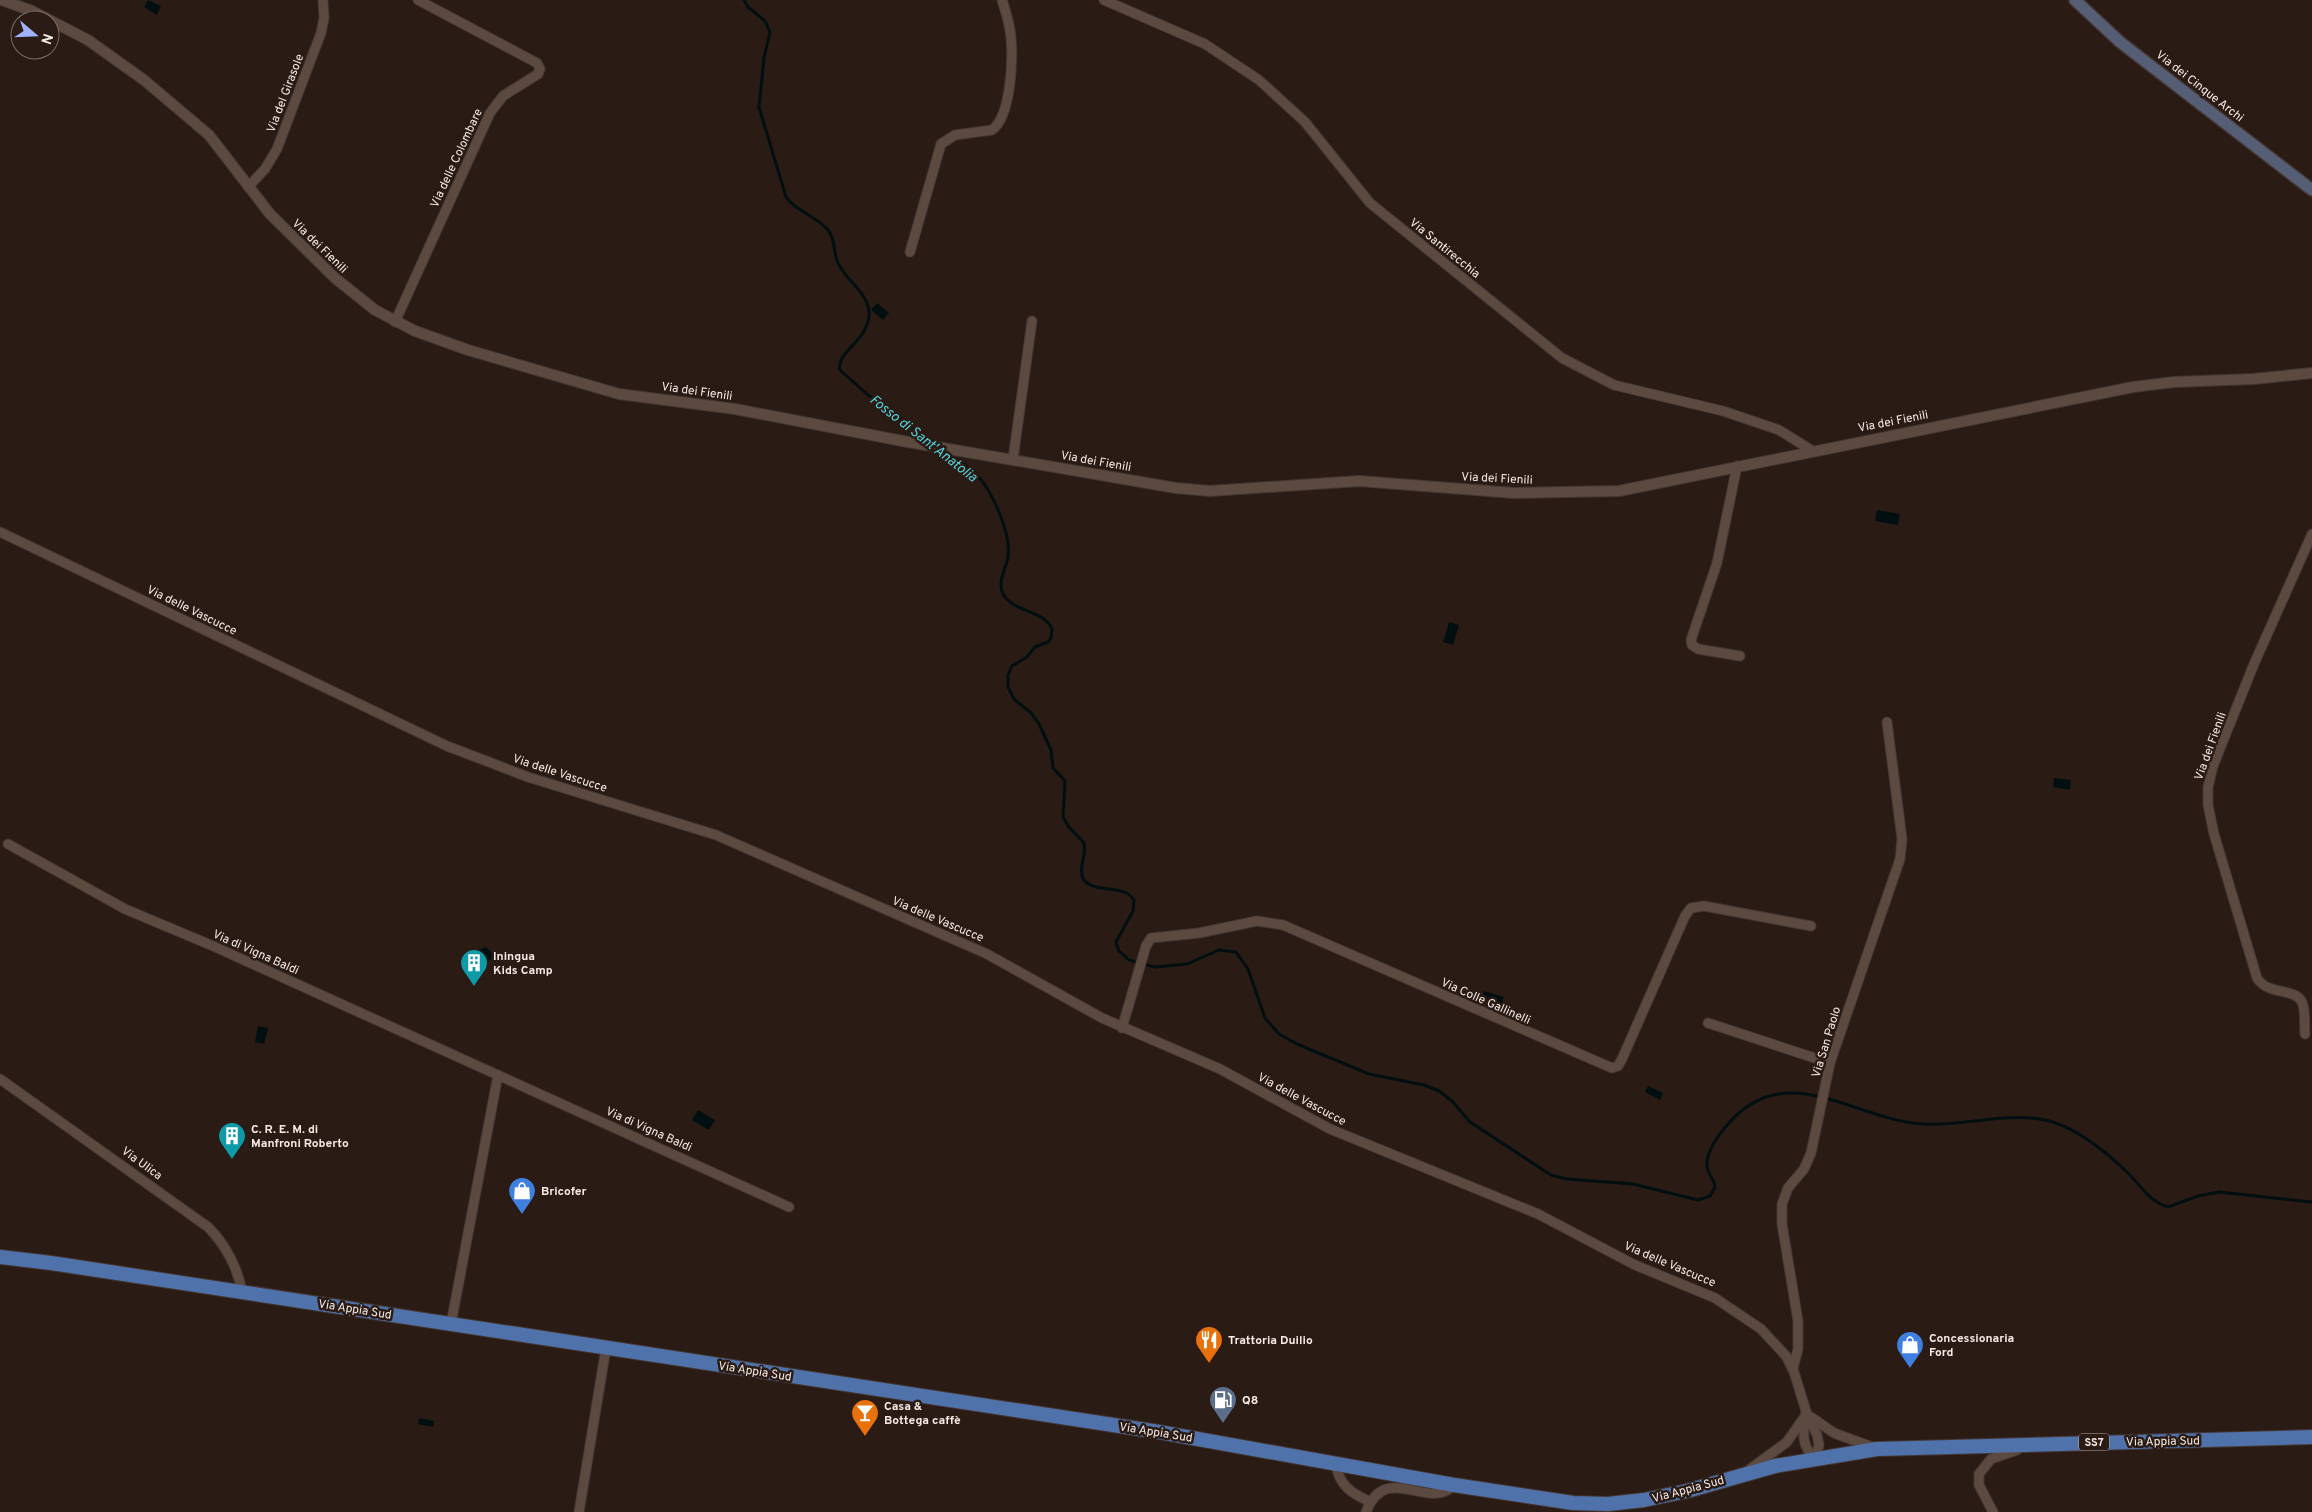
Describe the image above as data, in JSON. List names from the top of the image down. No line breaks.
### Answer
{"streets":{"main road":["Via dei Cinque Archi","Via Appia Sud","SS7"],"street":["Via del Girasole","Via delle Colombare","Via dei Fienili","Via Santirecchia","Via delle Vascucce","Via di Vigna Baldi","Via Colle Gallinelli","Via San Paolo","Via Ulica"]},"crossings":[["Via del Girasole","Via dei Fienili"],["Via delle Colombare","Via dei Fienili"],["Via dei Fienili","Via Santirecchia"],["Via delle Vascucce","Via Colle Gallinelli"],["Via delle Vascucce","Via San Paolo"],["Via delle Vascucce","Via Appia Sud"],["Via Ulica","Via Appia Sud"]],"water":["Fosso di Sant'Anatolia"],"places":{"building":["Iningua Kids Camp","C. R. E. M. di Manfroni Roberto"],"shop":["Bricofer","Concessionaria Ford"],"restaurant":["Trattoria Duilio"],"fuel station":["Q8"],"bar":["Casa & Bottega caffè"]},"north":"right"}
